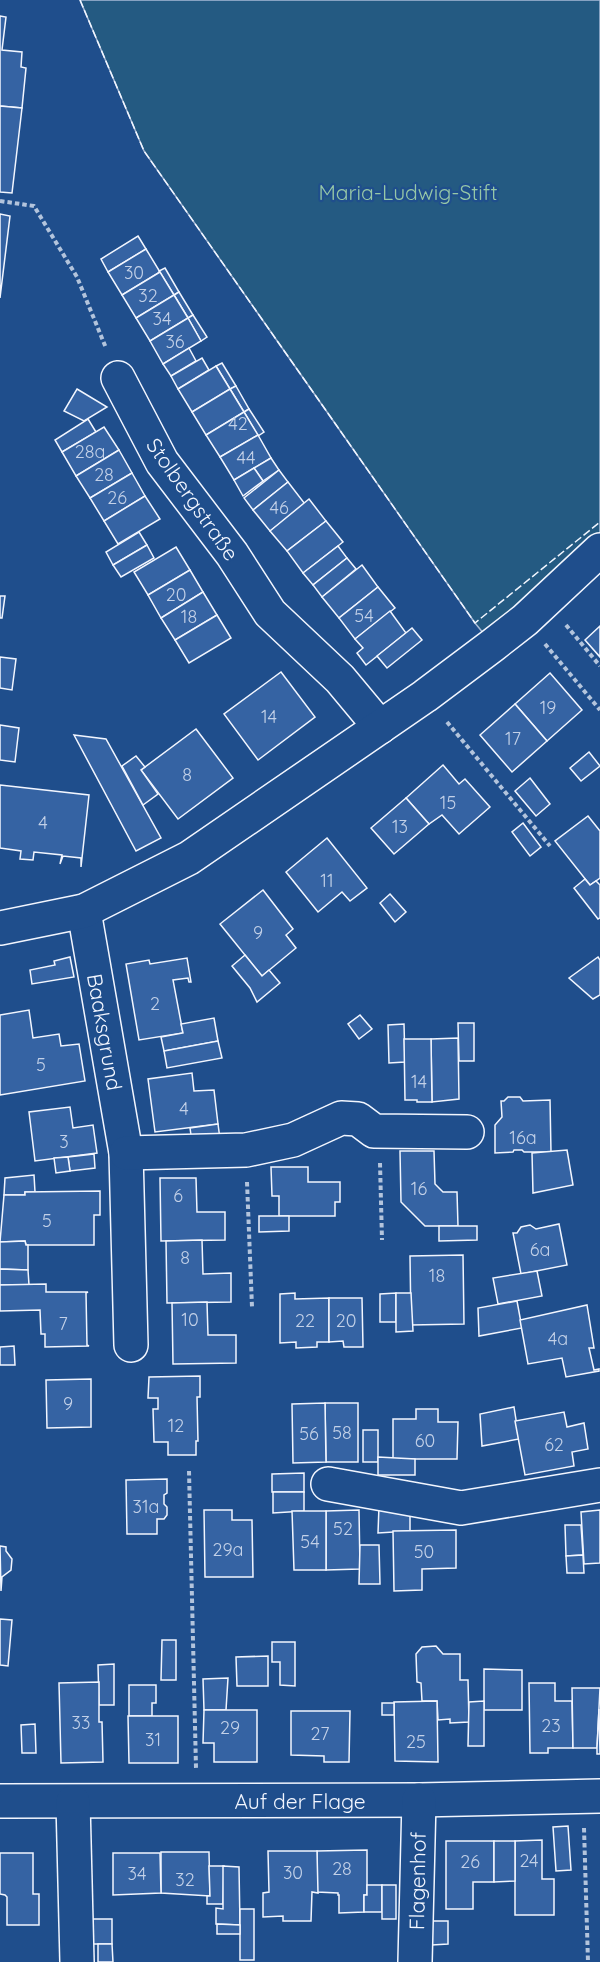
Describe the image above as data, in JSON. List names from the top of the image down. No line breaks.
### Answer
{"streets":{"street":["Stolbergstraße","Baaksgrund","Auf der Flage","Flagenhof"]},"crossings":[["Auf der Flage","Flagenhof"]],"parks":["Maria-Ludwig-Stift"],"house_numbers":["30","32","34","36","42","28a","44","28","26","46","20","54","18","19","14","17","8","15","4","13","11","9","2","5","14","4","16a","3","16","6","5","6a","8","18","10","22","20","7","4a","9","12","58","56","60","62","31a","52","54","29a","50","33","23","29","27","31","25","24","26","28","30","34","32"]}
